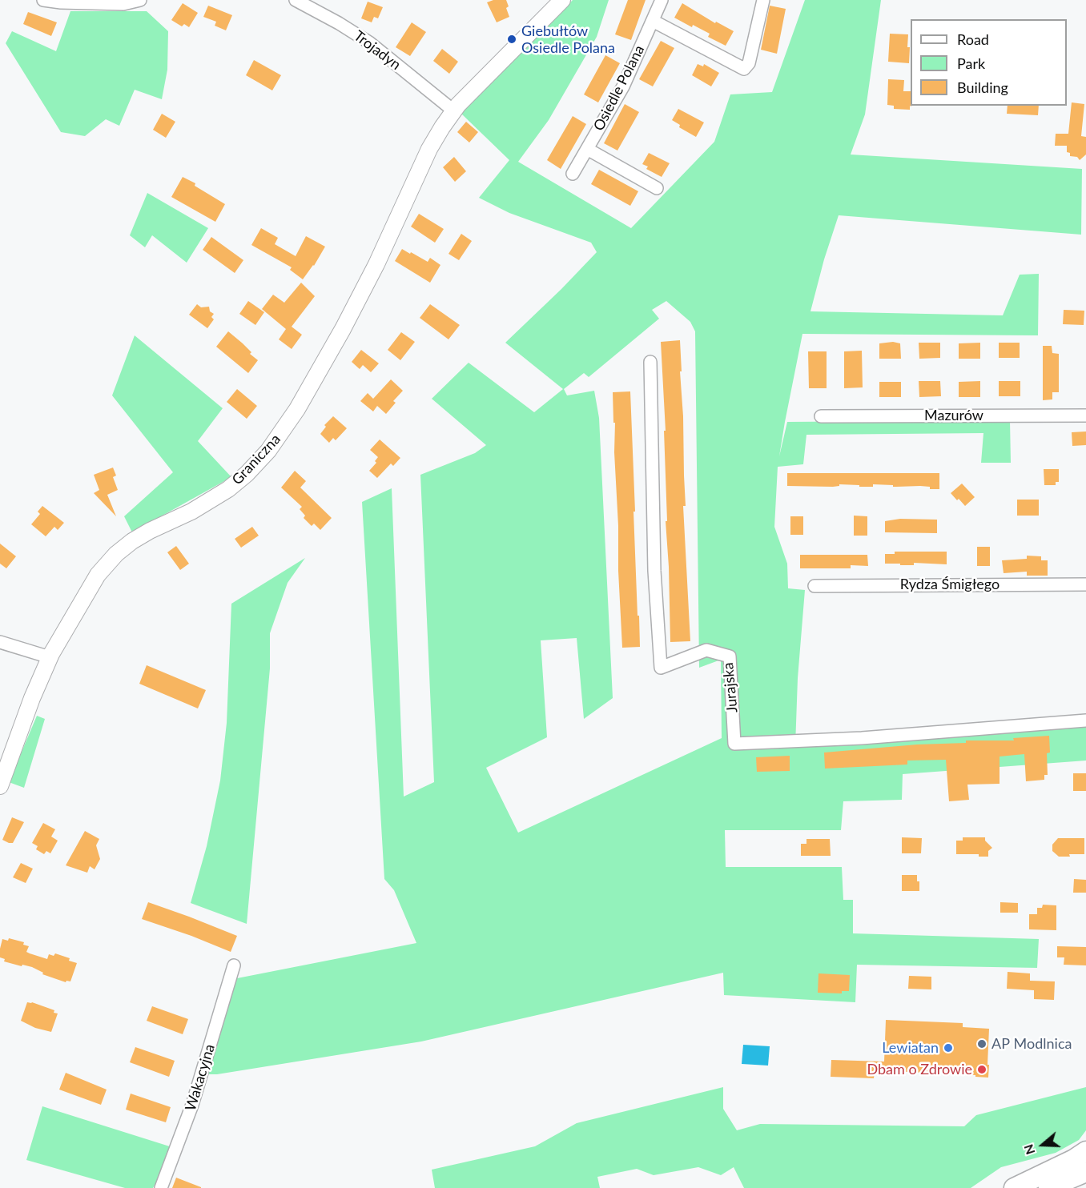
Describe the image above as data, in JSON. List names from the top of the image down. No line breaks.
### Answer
{"streets":{"street":["Trojadyn","Osiedle Polana","Mazurów","Graniczna","Rydza Śmigłego","Jurajska","Wakacyjna"]},"crossings":[["Trojadyn","Graniczna"]],"places":["Giebułtów Osiedle Polana","AP Modlnica","Lewiatan","Dbam o Zdrowie"],"legend":["Road","Park","Building"],"north":"left"}
